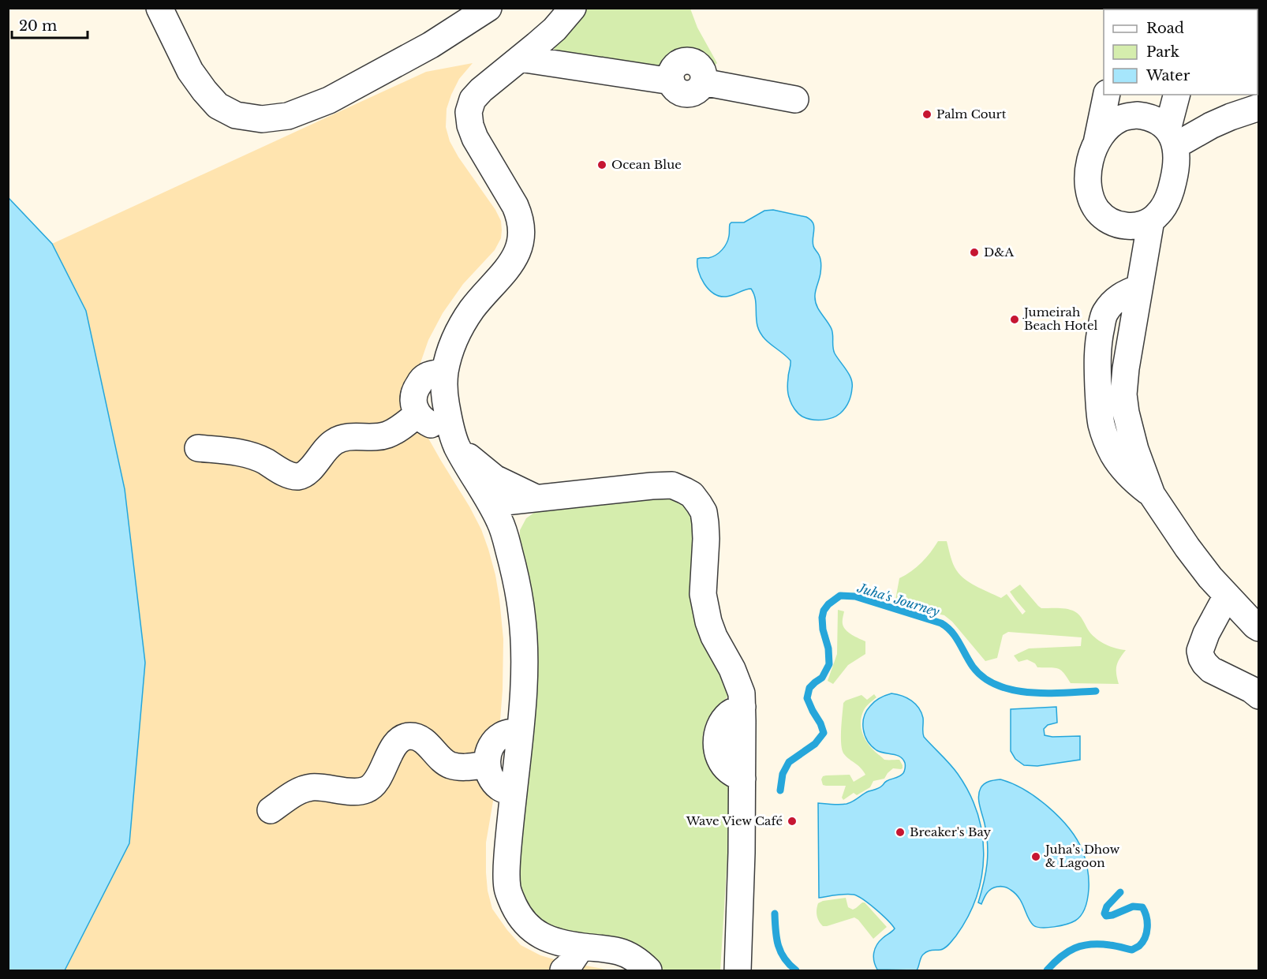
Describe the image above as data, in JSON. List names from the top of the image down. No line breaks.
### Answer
{"water":["Juha's Journey"],"places":["Palm Court","Ocean Blue","D&A","Jumeirah Beach Hotel","Wave View Café","Breaker's Bay","Juha’s Dhow & Lagoon"],"legend":["Road","Park","Water"],"scale_bar":"20 m"}
